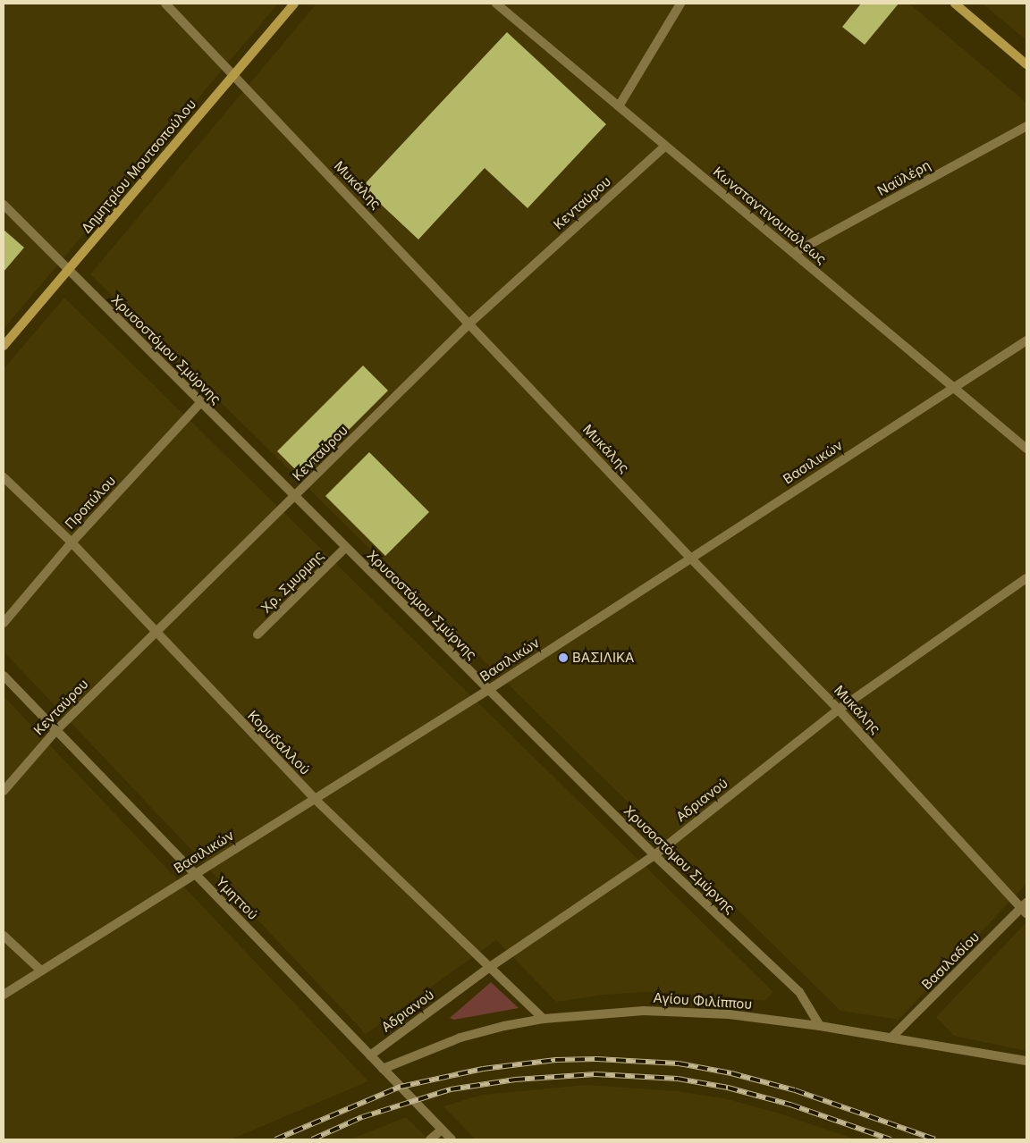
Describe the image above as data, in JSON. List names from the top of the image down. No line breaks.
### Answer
{"streets":{"street":["Δημητρίου Μουτσοπούλου","Ναϋλέρη","Μυκάλης","Κενταύρου","Κωνσταντινουπόλεως","Χρυσοστόμου Σμύρνης","Βασιλικών","Προπύλου","Χρ. Σμυρμης","Κορυδαλλού","Αδριανού","Υμηττού","Βασιλαδίου","Αγίου Φιλίππου"]},"crossings":[["Δημητρίου Μουτσοπούλου","Μυκάλης"],["Δημητρίου Μουτσοπούλου","Χρυσοστόμου Σμύρνης"],["Ναϋλέρη","Κωνσταντινουπόλεως"],["Μυκάλης","Κενταύρου"],["Μυκάλης","Βασιλικών"],["Μυκάλης","Αδριανού"],["Μυκάλης","Βασιλαδίου"],["Κενταύρου","Κωνσταντινουπόλεως"],["Κενταύρου","Χρυσοστόμου Σμύρνης"],["Κενταύρου","Κορυδαλλού"],["Κενταύρου","Υμηττού"],["Κωνσταντινουπόλεως","Βασιλικών"],["Χρυσοστόμου Σμύρνης","Βασιλικών"],["Χρυσοστόμου Σμύρνης","Προπύλου"],["Χρυσοστόμου Σμύρνης","Χρ. Σμυρμης"],["Χρυσοστόμου Σμύρνης","Αδριανού"],["Χρυσοστόμου Σμύρνης","Αγίου Φιλίππου"],["Βασιλικών","Κορυδαλλού"],["Βασιλικών","Υμηττού"],["Προπύλου","Κορυδαλλού"],["Κορυδαλλού","Αδριανού"],["Κορυδαλλού","Αγίου Φιλίππου"],["Αδριανού","Υμηττού"],["Υμηττού","Αγίου Φιλίππου"],["Βασιλαδίου","Αγίου Φιλίππου"]],"places":["ΒΑΣΙΛΙΚΑ"]}
